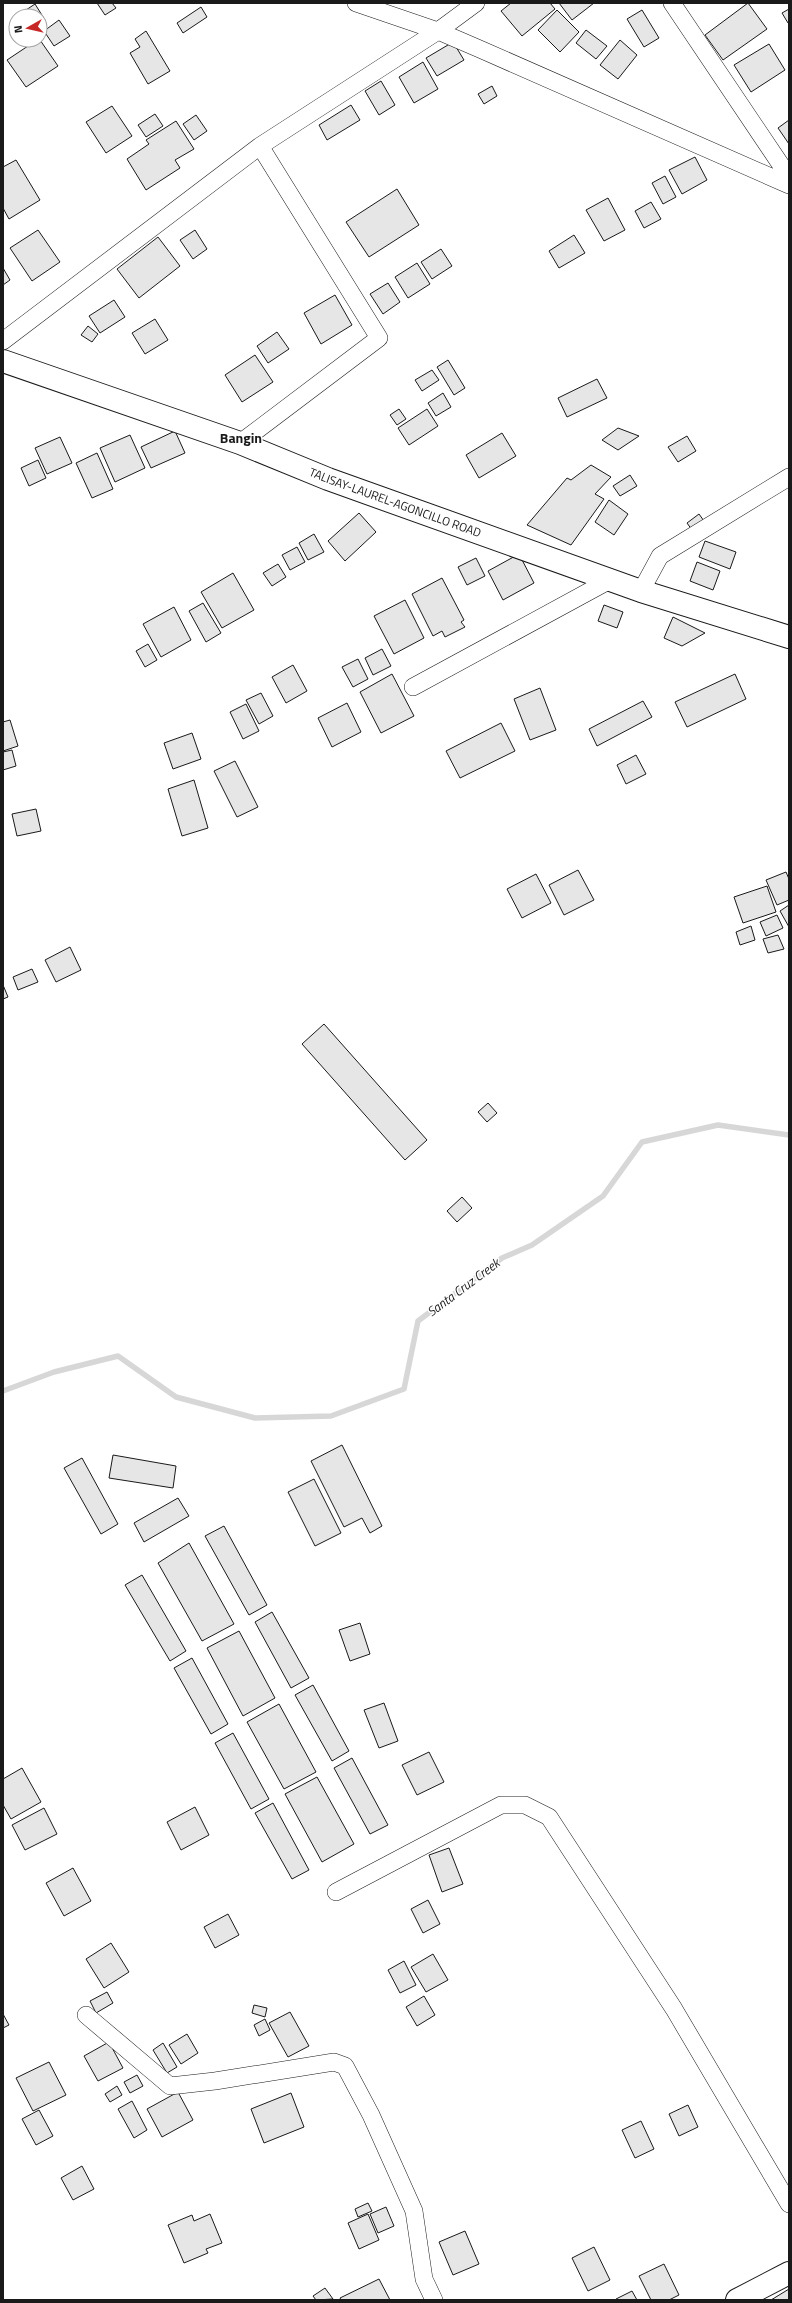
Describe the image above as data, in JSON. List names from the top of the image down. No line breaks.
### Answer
{"streets":{"main road":["TALISAY-LAUREL-AGONCILLO ROAD"]},"districts":["Bangin"],"water":["Santa Cruz Creek"],"north":"left"}
